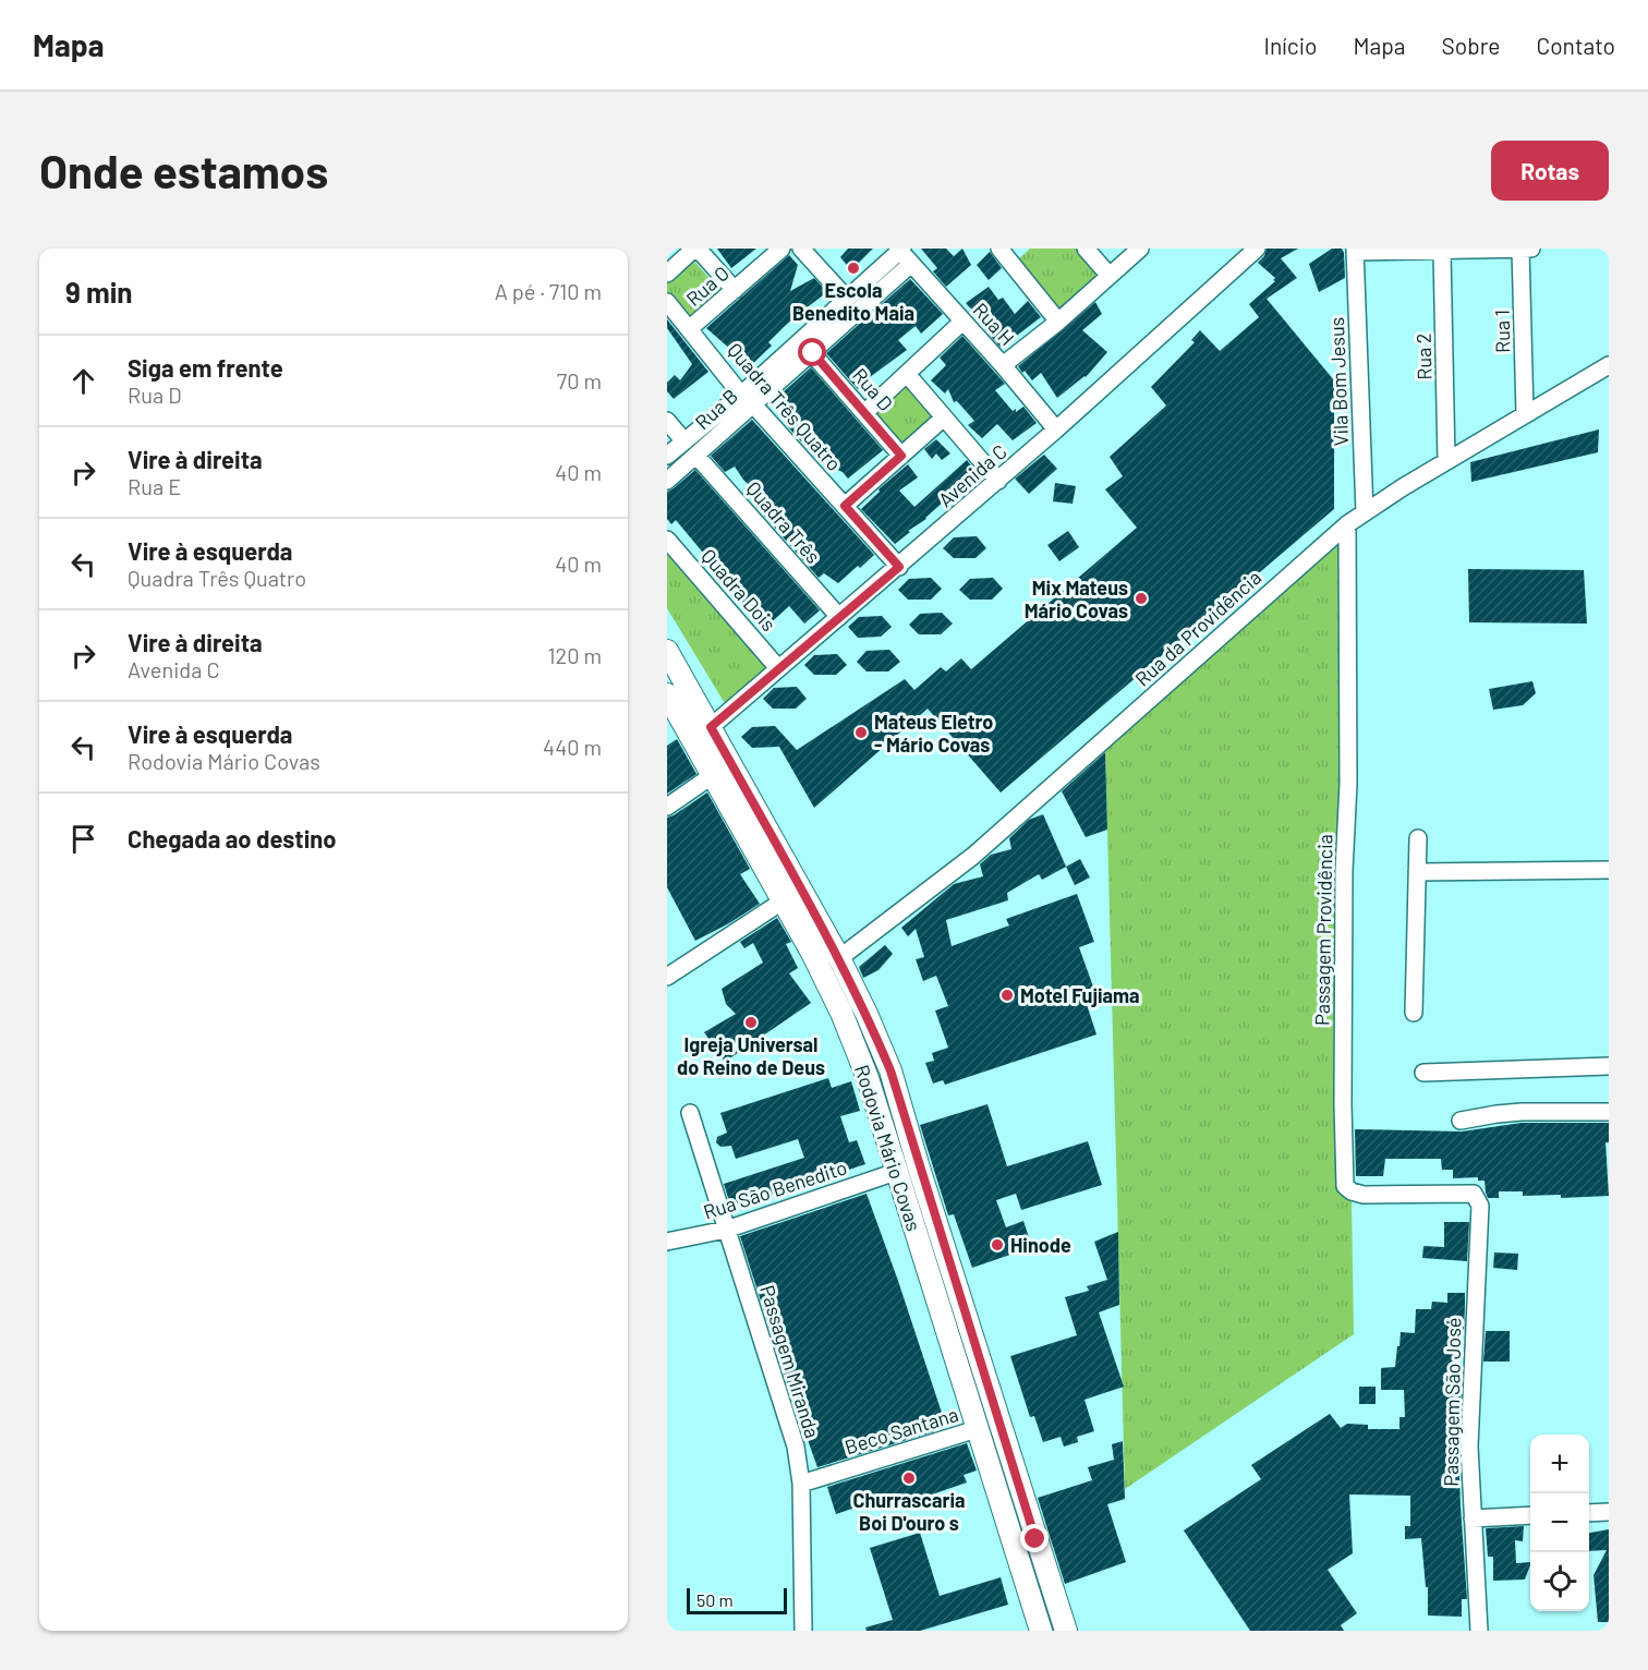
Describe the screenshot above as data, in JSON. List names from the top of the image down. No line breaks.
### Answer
{"streets":{"main road":["Rodovia Mário Covas"],"street":["Rua O","Rua H","Rua 1","Rua 2","Vila Bom Jesus","Rua D","Quadra Três Quatro","Rua B","Avenida C","Quadra Três","Quadra Dois","Rua da Providência","Passagem Providência","Rua São Benedito","Passagem Miranda","Passagem São José","Beco Santana"]},"crossings":[["Rua O","Quadra Três Quatro"],["Rua H","Rua B"],["Rua H","Avenida C"],["Rua 1","Rua da Providência"],["Rua 2","Rua da Providência"],["Vila Bom Jesus","Rua da Providência"],["Rua D","Rua B"],["Quadra Três Quatro","Rua B"],["Quadra Três Quatro","Avenida C"],["Rua B","Quadra Três"],["Avenida C","Quadra Três"],["Avenida C","Quadra Dois"],["Avenida C","Rodovia Mário Covas"],["Rua da Providência","Passagem Providência"],["Rua da Providência","Rodovia Mário Covas"],["Passagem Providência","Passagem São José"],["Rodovia Mário Covas","Rua São Benedito"],["Rodovia Mário Covas","Beco Santana"],["Rua São Benedito","Passagem Miranda"],["Passagem Miranda","Beco Santana"]],"places":["Escola Benedito Maia","Mix Mateus Mário Covas","Mateus Eletro - Mário Covas","Motel Fujiama","Igreja Universal do Reino de Deus","Hinode","Churrascaria Boi D'ouro s"],"scale_bar":"50 m","page":{"header":"Mapa","nav":["Início","Mapa","Sobre","Contato"],"buttons":"Rotas","title":"Onde estamos","heading":["9 min","A pé · 710 m"],"list":[["Siga em frente","Rua D","70 m"],["Vire à direita","Rua E","40 m"],["Vire à esquerda","Quadra Três Quatro","40 m"],["Vire à direita","Avenida C","120 m"],["Vire à esquerda","Rodovia Mário Covas","440 m"],"Chegada ao destino"],"map_buttons":["+","−"],"scale":"50 m"}}
